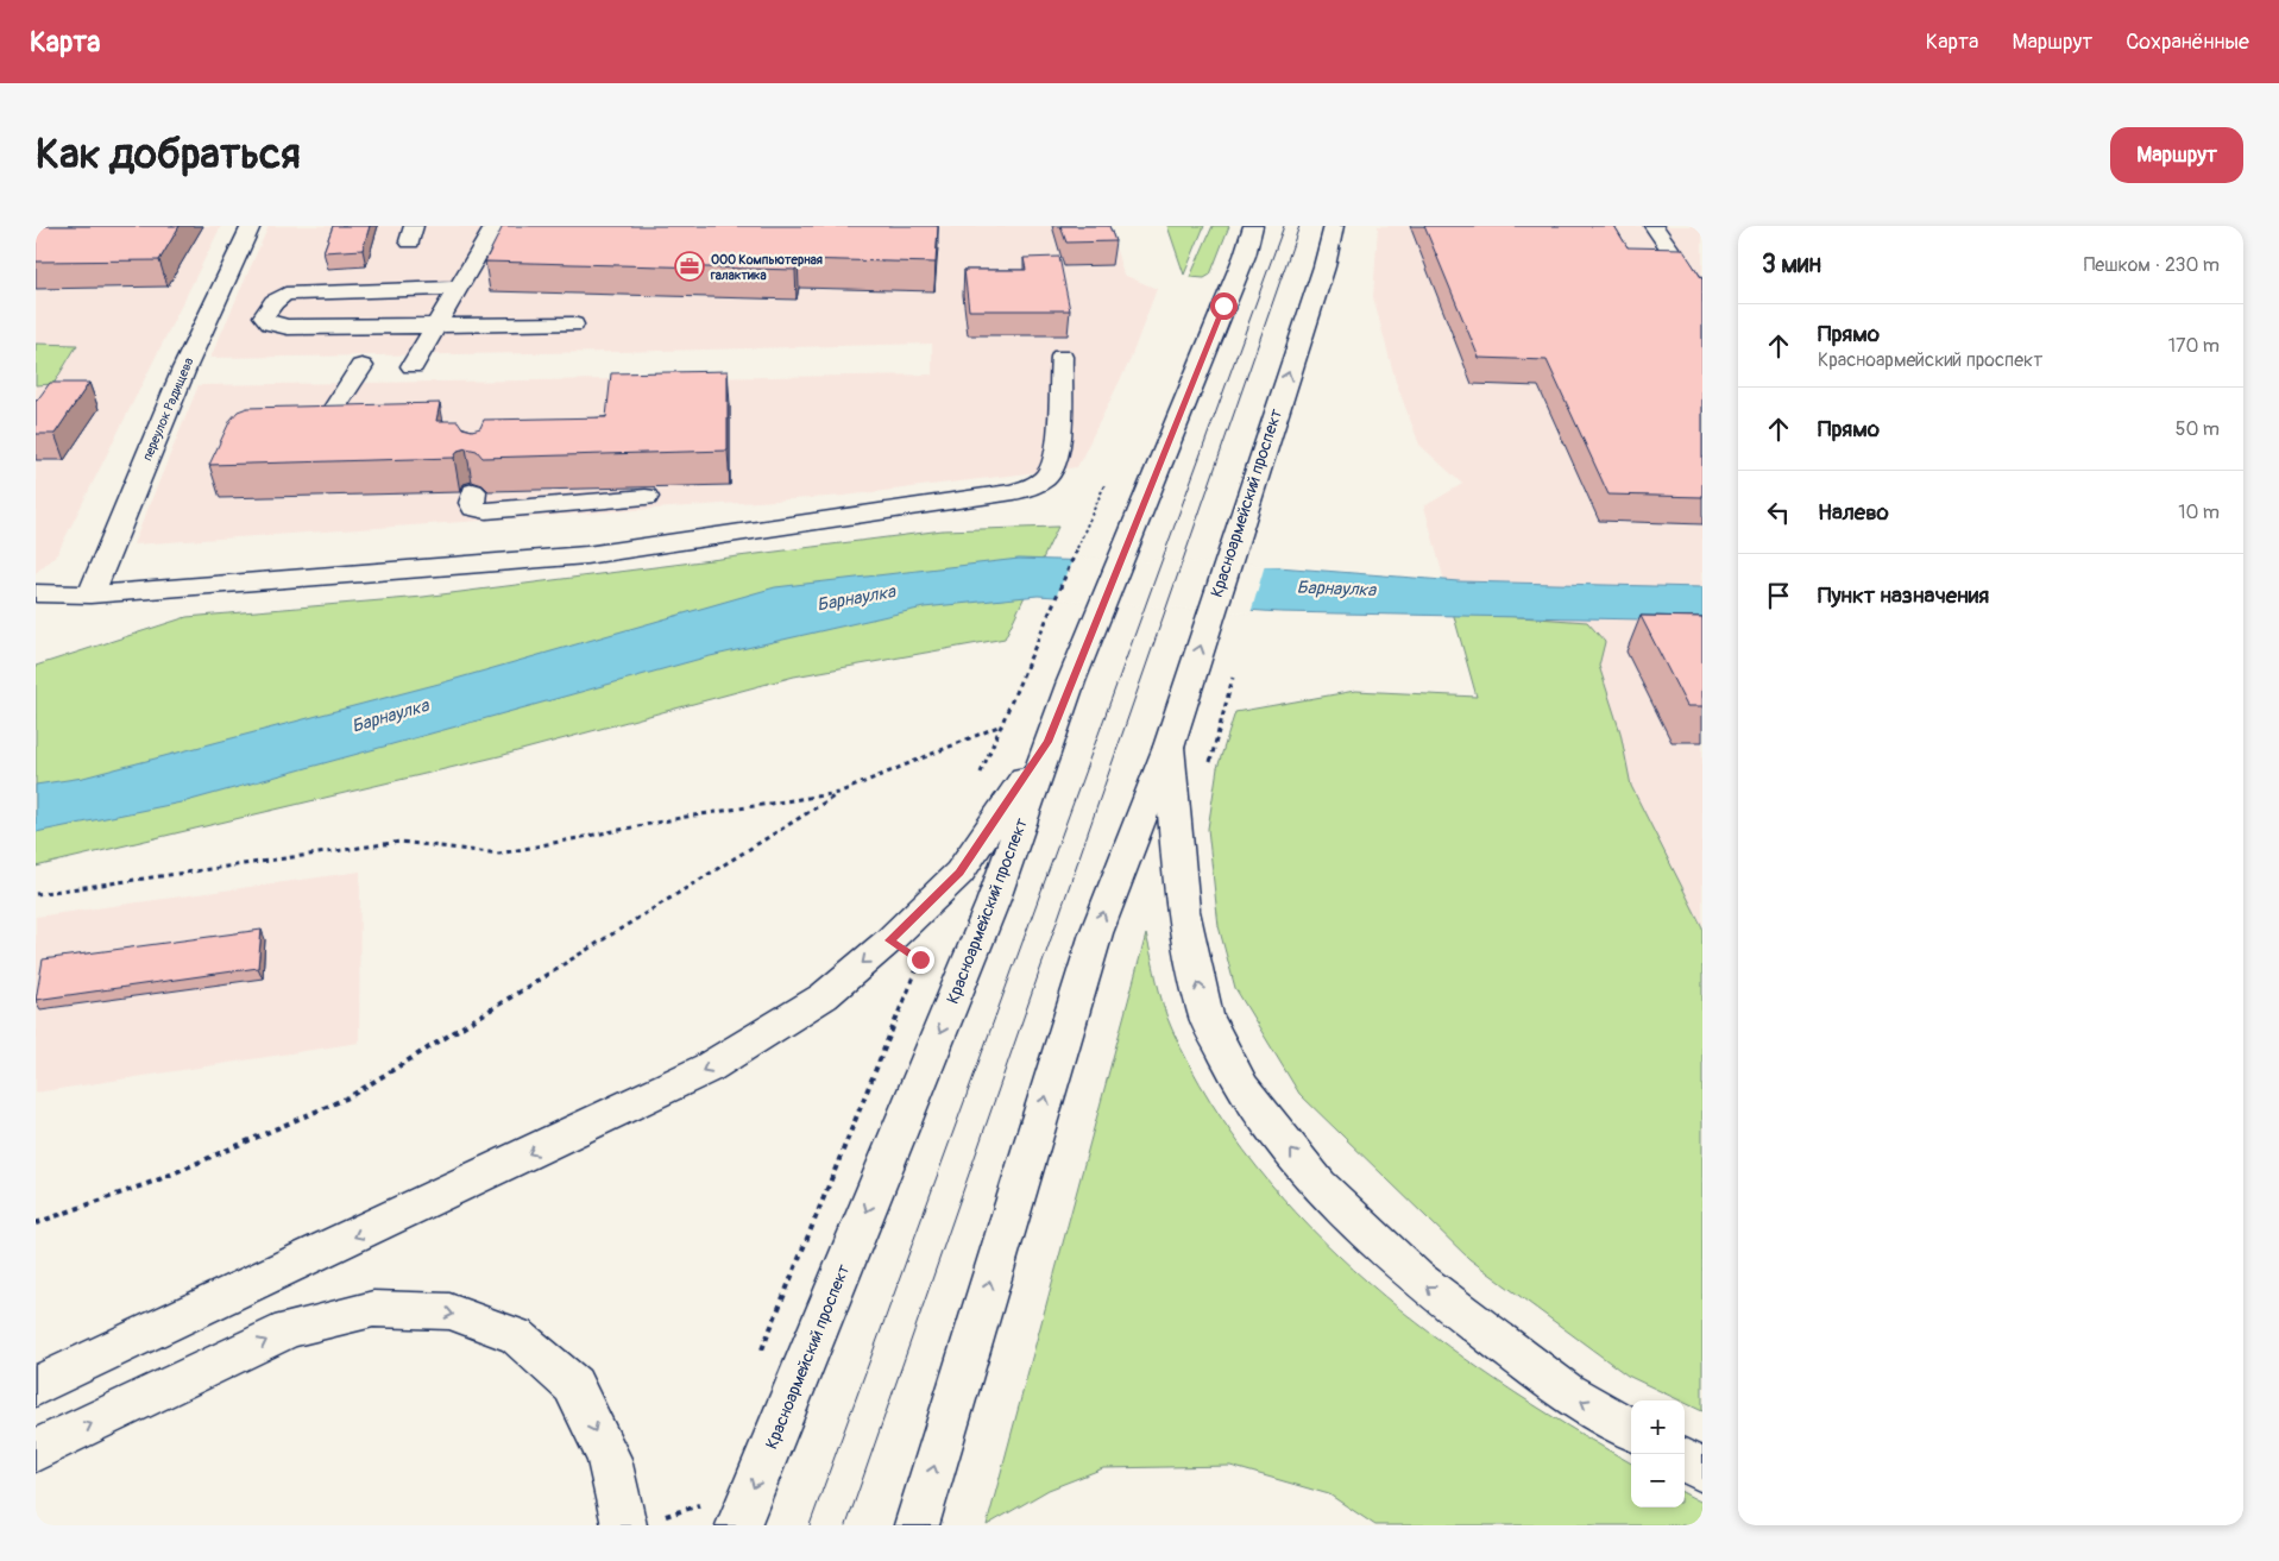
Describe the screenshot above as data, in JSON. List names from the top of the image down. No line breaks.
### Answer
{"streets":{"main road":["переулок Радищева","Красноармейский проспект"]},"water":["Барнаулка"],"places":{"office":["ООО Компьютерная галактика"]},"page":{"header":"Карта","nav":["Карта","Маршрут","Сохранённые"],"buttons":"Маршрут","title":"Как добраться","heading":["3 мин","Пешком · 230 m"],"list":[["Прямо","Красноармейский проспект","170 m"],["Прямо","50 m"],["Налево","10 m"],"Пункт назначения"],"map_buttons":["+","−"]}}
